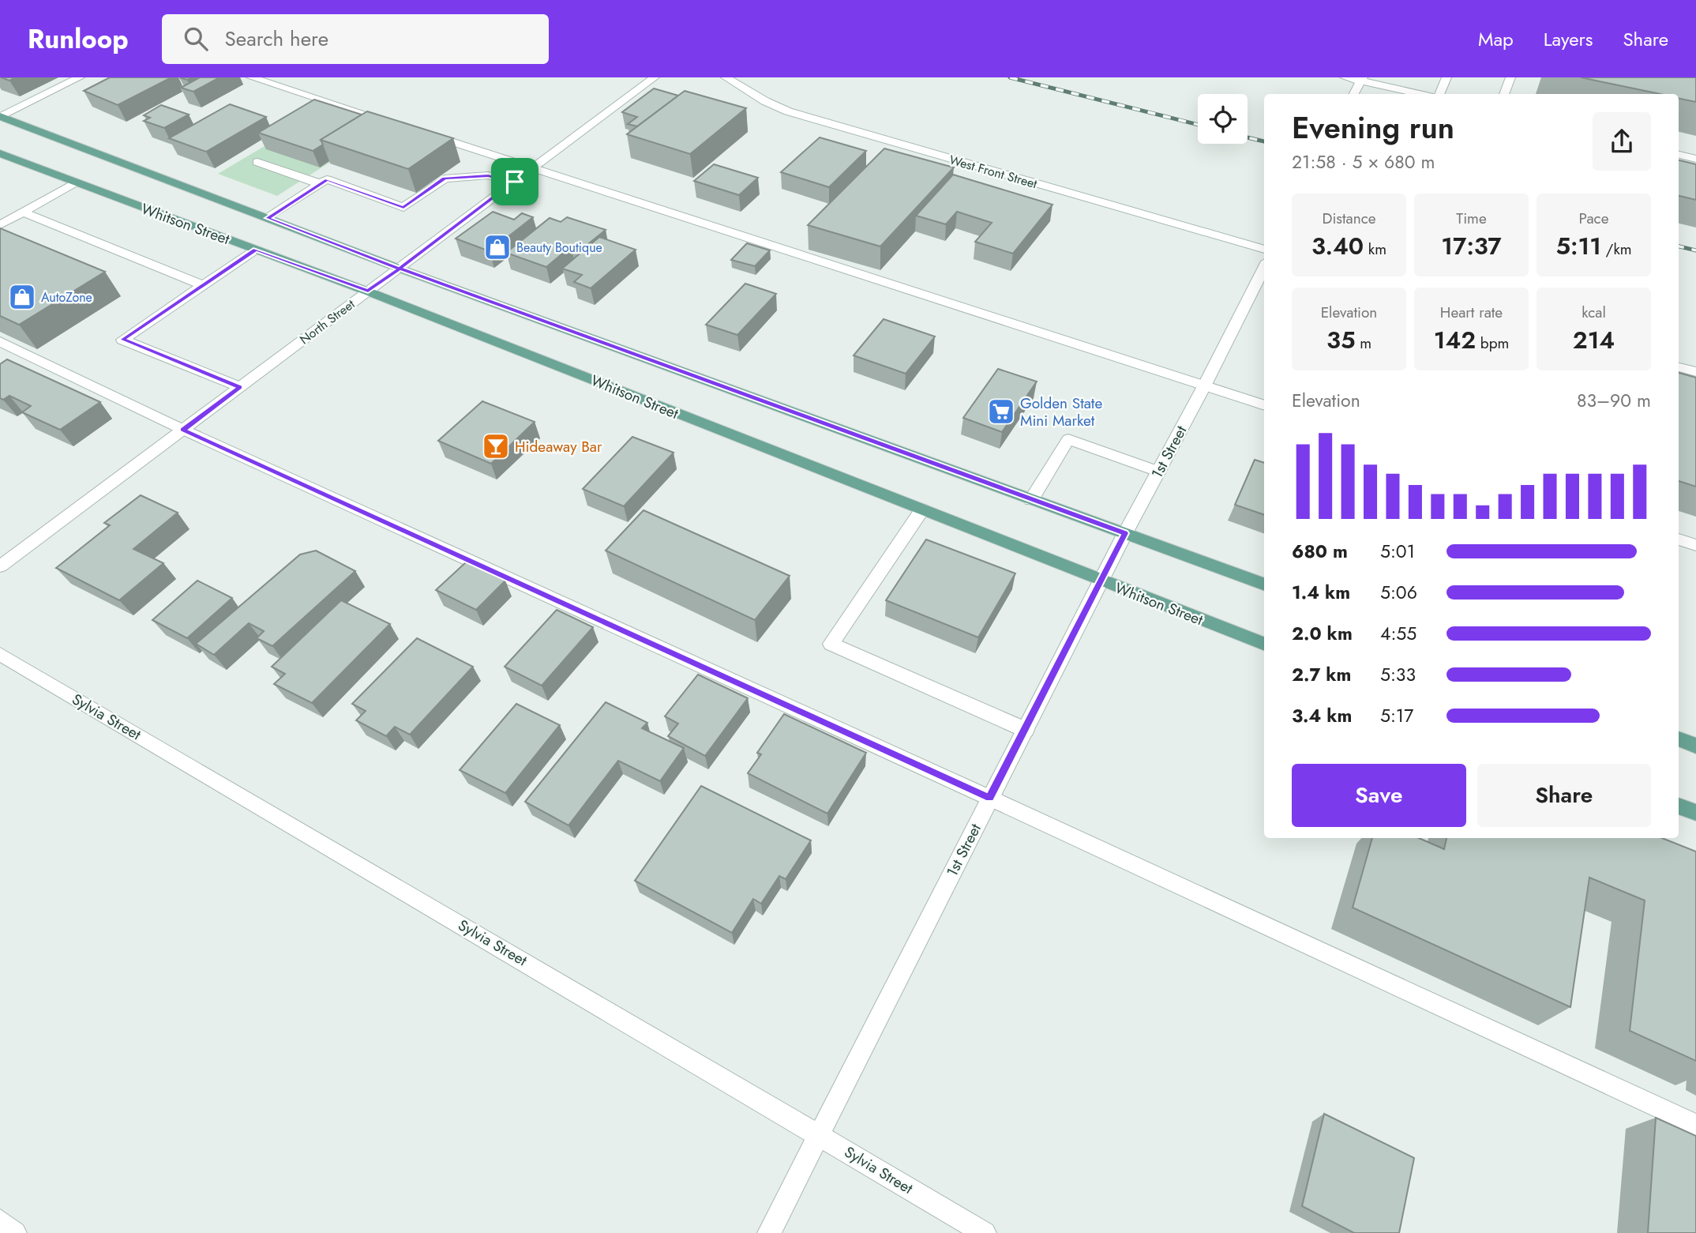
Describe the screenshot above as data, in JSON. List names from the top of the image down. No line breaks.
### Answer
{"streets":{"main road":["Whitson Street"],"street":["West Front Street","North Street","1st Street","Sylvia Street"]},"crossings":[["Whitson Street","North Street"],["Whitson Street","1st Street"],["1st Street","Sylvia Street"]],"places":{"shop":["Beauty Boutique","AutoZone"],"supermarket":["Golden State Mini Market"],"bar":["Hideaway Bar"]},"page":{"header":"Runloop","search":"Search here","nav":["Map","Layers","Share"],"heading":["Evening run","21:58 · 5 × 680 m"],"stats":[["Distance","3.40 km"],["Time","17:37"],["Pace","5:11 /km"],["Elevation","35 m"],["Heart rate","142 bpm"],["kcal","214"]],"chart":["Elevation","83–90 m"],"list":[{"name":"680 m","note":"5:01"},{"name":"1.4 km","note":"5:06"},{"name":"2.0 km","note":"4:55"},{"name":"2.7 km","note":"5:33"},{"name":"3.4 km","note":"5:17"}],"buttons":["Save","Share"]}}
